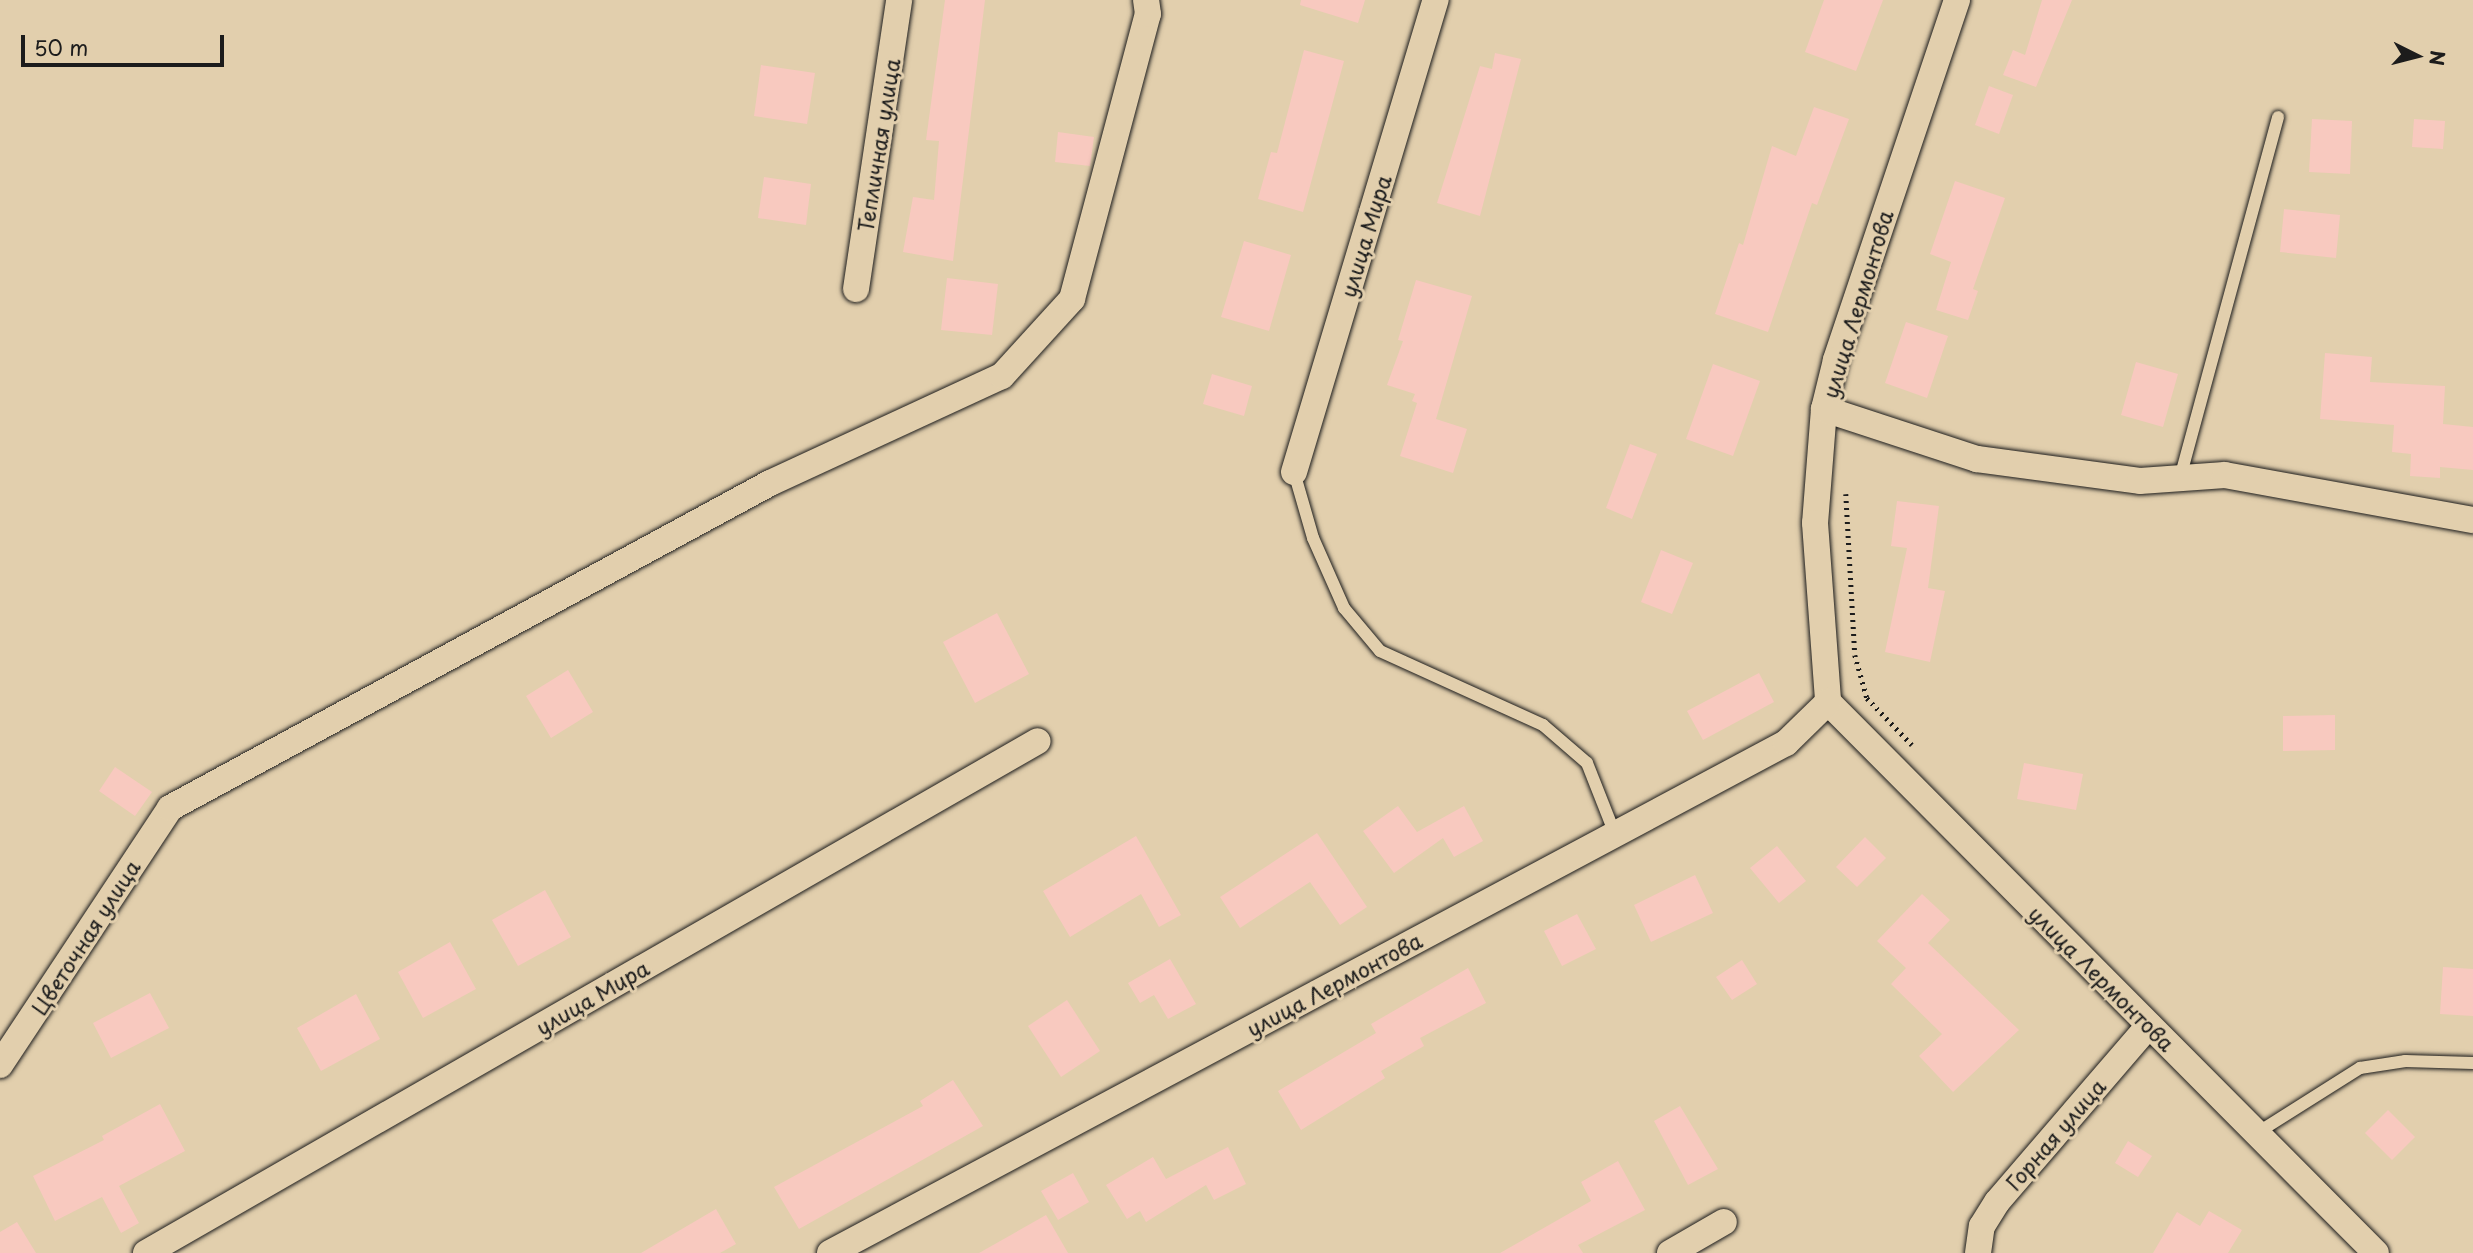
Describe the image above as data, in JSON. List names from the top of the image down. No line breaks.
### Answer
{"streets":{"street":["Тепличная улица","улица Мира","улица Лермонтова","Цветочная улица","Горная улица"]},"crossings":[["улица Лермонтова","Горная улица"]],"scale_bar":"50 m","north":"right"}
